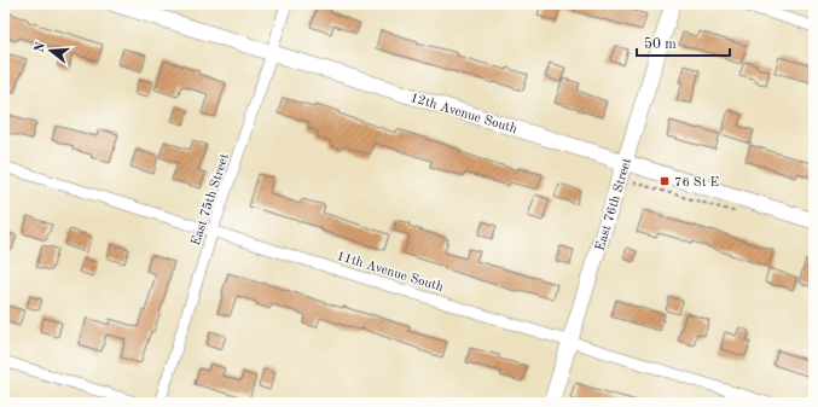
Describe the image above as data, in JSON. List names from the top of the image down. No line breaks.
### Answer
{"streets":{"street":["12th Avenue South","East 75th Street","East 76th Street","11th Avenue South"]},"crossings":[["12th Avenue South","East 75th Street"],["12th Avenue South","East 76th Street"],["East 75th Street","11th Avenue South"],["East 76th Street","11th Avenue South"]],"places":{"transit":["76 St E"]},"scale_bar":"50 m","north":"left"}
